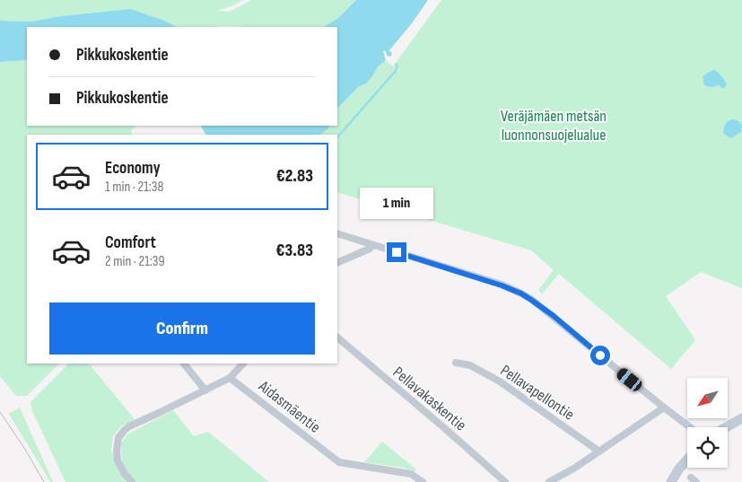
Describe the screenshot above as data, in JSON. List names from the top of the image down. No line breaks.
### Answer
{"streets":{"street":["Pellavapellontie","Pellavakaskentie","Aidasmäentie"]},"parks":["Veräjämäen metsän luonnonsuojelualue"],"north":"bottom left","page":{"banner":["Pikkukoskentie","Pikkukoskentie"],"list":[{"name":"Economy","note":"1 min · 21:38","value":"€2.83"},{"name":"Comfort","note":"2 min · 21:39","value":"€3.83"}],"bubble":"1 min","buttons":"Confirm"}}
